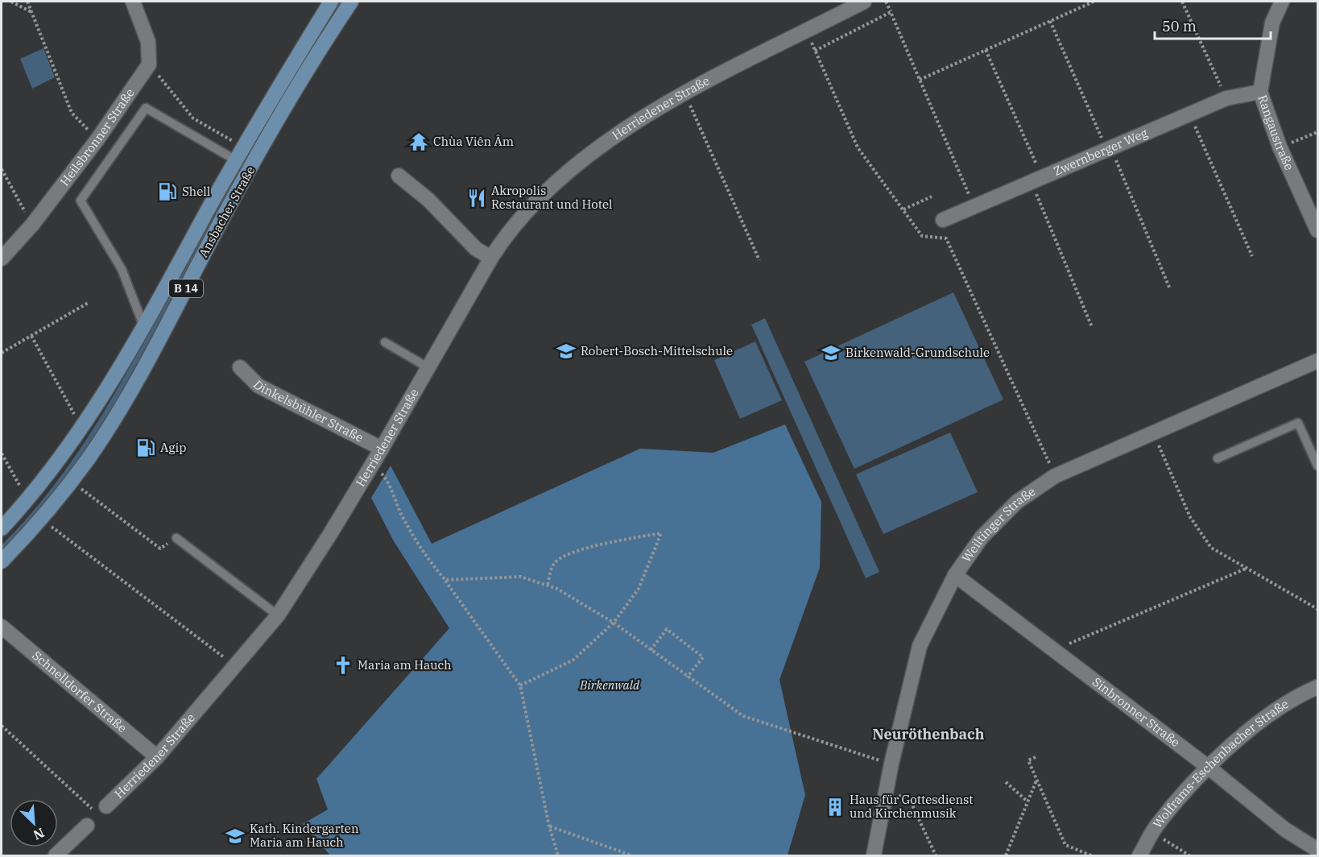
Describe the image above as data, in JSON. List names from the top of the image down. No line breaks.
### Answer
{"streets":{"main road":["Ansbacher Straße","B 14"],"street":["Herriedener Straße","Rangaustraße","Heilsbronner Straße","Zwernberger Weg","Dinkelsbühler Straße","Weiltinger Straße","Schnelldorfer Straße","Sinbronner Straße","Wolframs-Eschenbacher Straße"]},"crossings":[["Herriedener Straße","Dinkelsbühler Straße"],["Herriedener Straße","Schnelldorfer Straße"],["Rangaustraße","Zwernberger Weg"],["Weiltinger Straße","Sinbronner Straße"],["Sinbronner Straße","Wolframs-Eschenbacher Straße"]],"districts":["Neuröthenbach"],"parks":["Birkenwald"],"places":{"temple":["Chùa Viên Âm"],"fuel station":["Shell","Agip"],"restaurant":["Akropolis Restaurant und Hotel"],"school or university":["Robert-Bosch-Mittelschule","Birkenwald-Grundschule","Kath. Kindergarten Maria am Hauch"],"church":["Maria am Hauch"],"building":["Haus für Gottesdienst und Kirchenmusik"]},"scale_bar":"50 m","north":"bottom right"}
